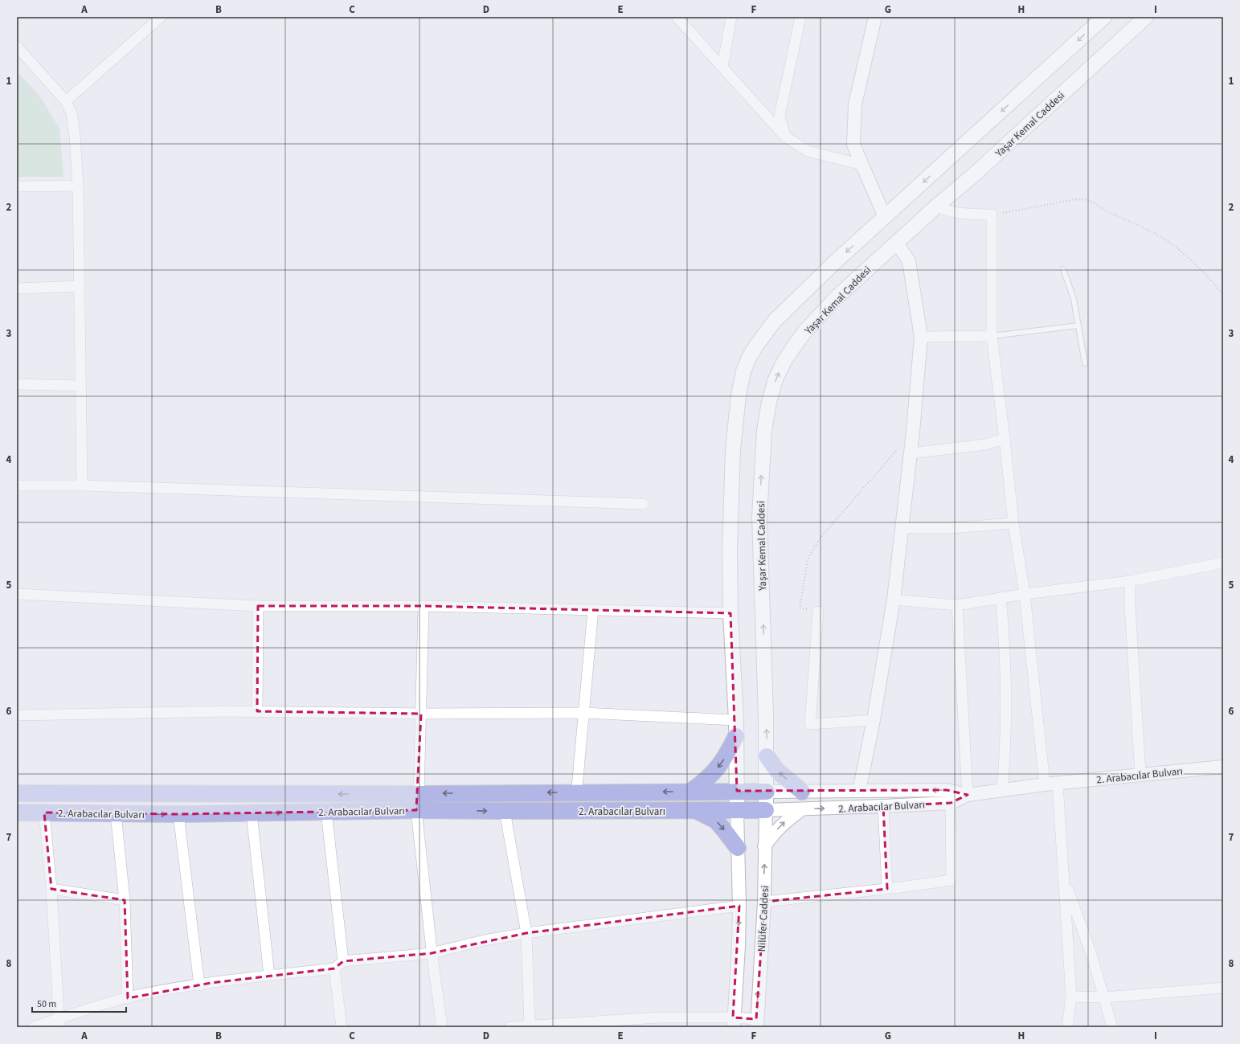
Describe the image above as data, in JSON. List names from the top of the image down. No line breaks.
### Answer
{"streets":{"main road":["Yaşar Kemal Caddesi","2. Arabacılar Bulvarı"],"street":["Nilüfer Caddesi"]},"crossings":[["Yaşar Kemal Caddesi","2. Arabacılar Bulvarı"],["Yaşar Kemal Caddesi","Nilüfer Caddesi"],["2. Arabacılar Bulvarı","Nilüfer Caddesi"]],"scale_bar":"50 m","grid":{"columns":["A","B","C","D","E","F","G","H","I"],"rows":["1","2","3","4","5","6","7","8"]}}
